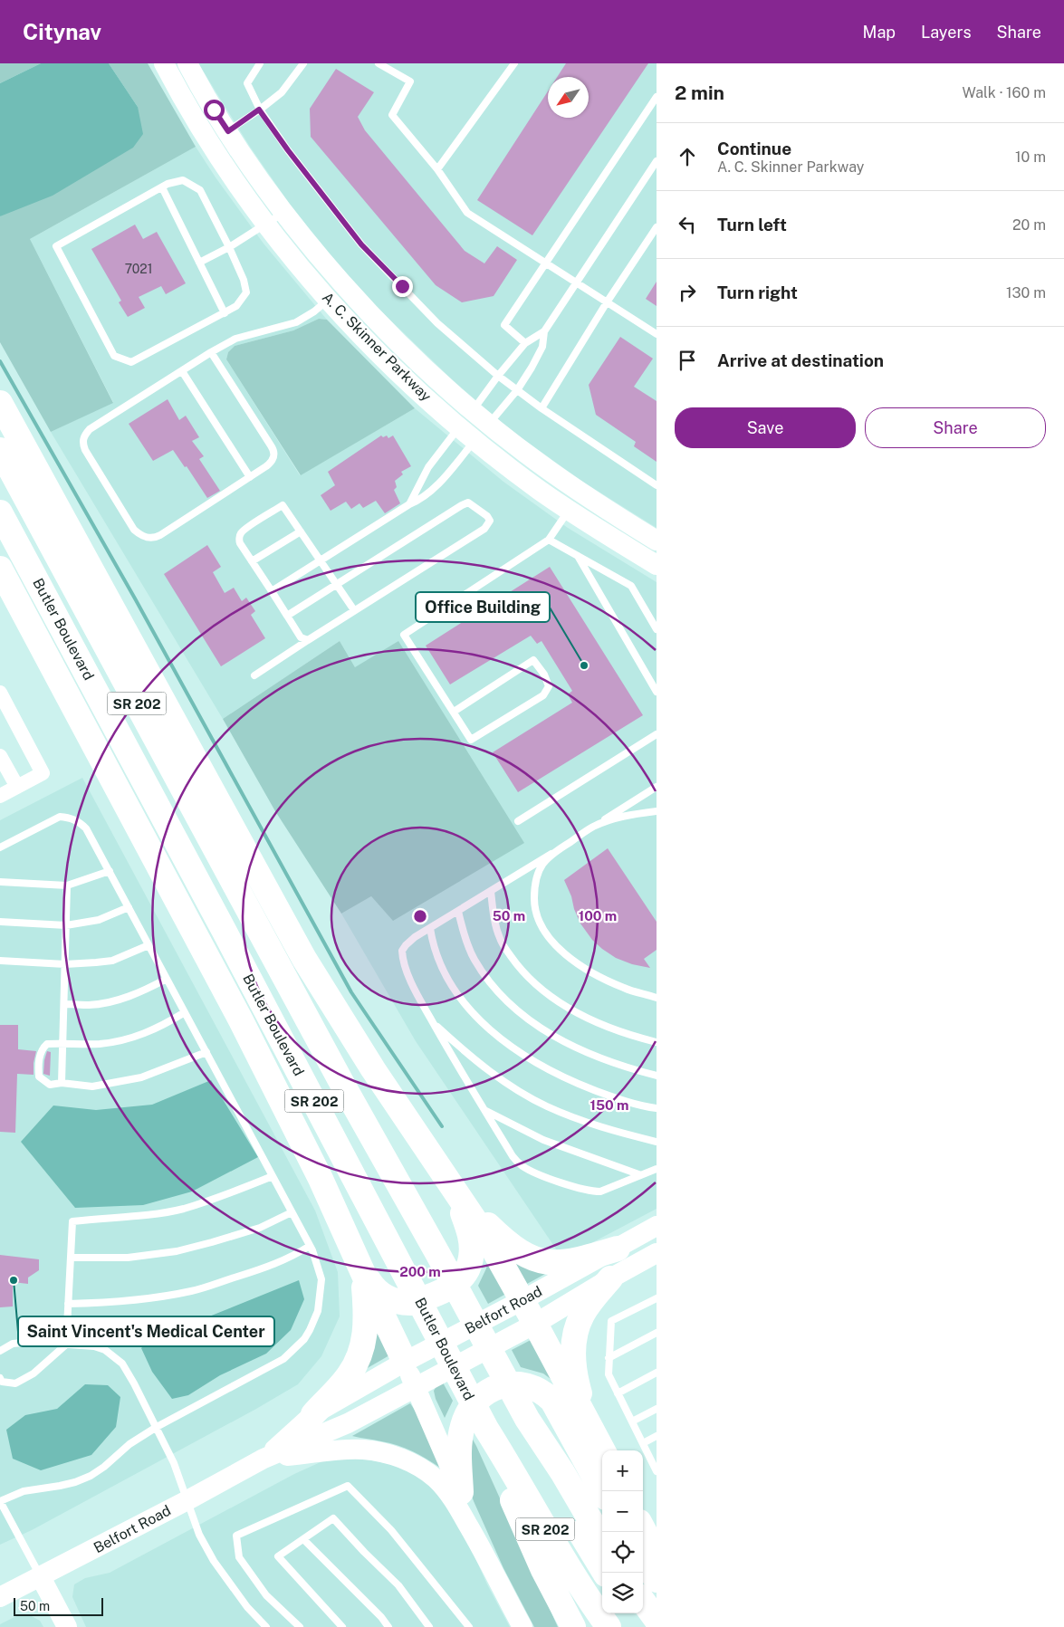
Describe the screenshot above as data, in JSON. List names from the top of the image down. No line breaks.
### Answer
{"streets":{"highway":["Butler Boulevard","SR 202"],"main road":["A. C. Skinner Parkway","Belfort Road"]},"places":["Office Building","Saint Vincent's Medical Center"],"house_numbers":["7021"],"scale_bar":"50 m","north":"bottom left","page":{"header":"Citynav","nav":["Map","Layers","Share"],"heading":["2 min","Walk · 160 m"],"list":[["Continue","A. C. Skinner Parkway","10 m"],["Turn left","20 m"],["Turn right","130 m"],"Arrive at destination"],"buttons":["Save","Share"],"map_buttons":["+","−"],"scale":"50 m"},"rings":["50 m","100 m","150 m","200 m"]}
